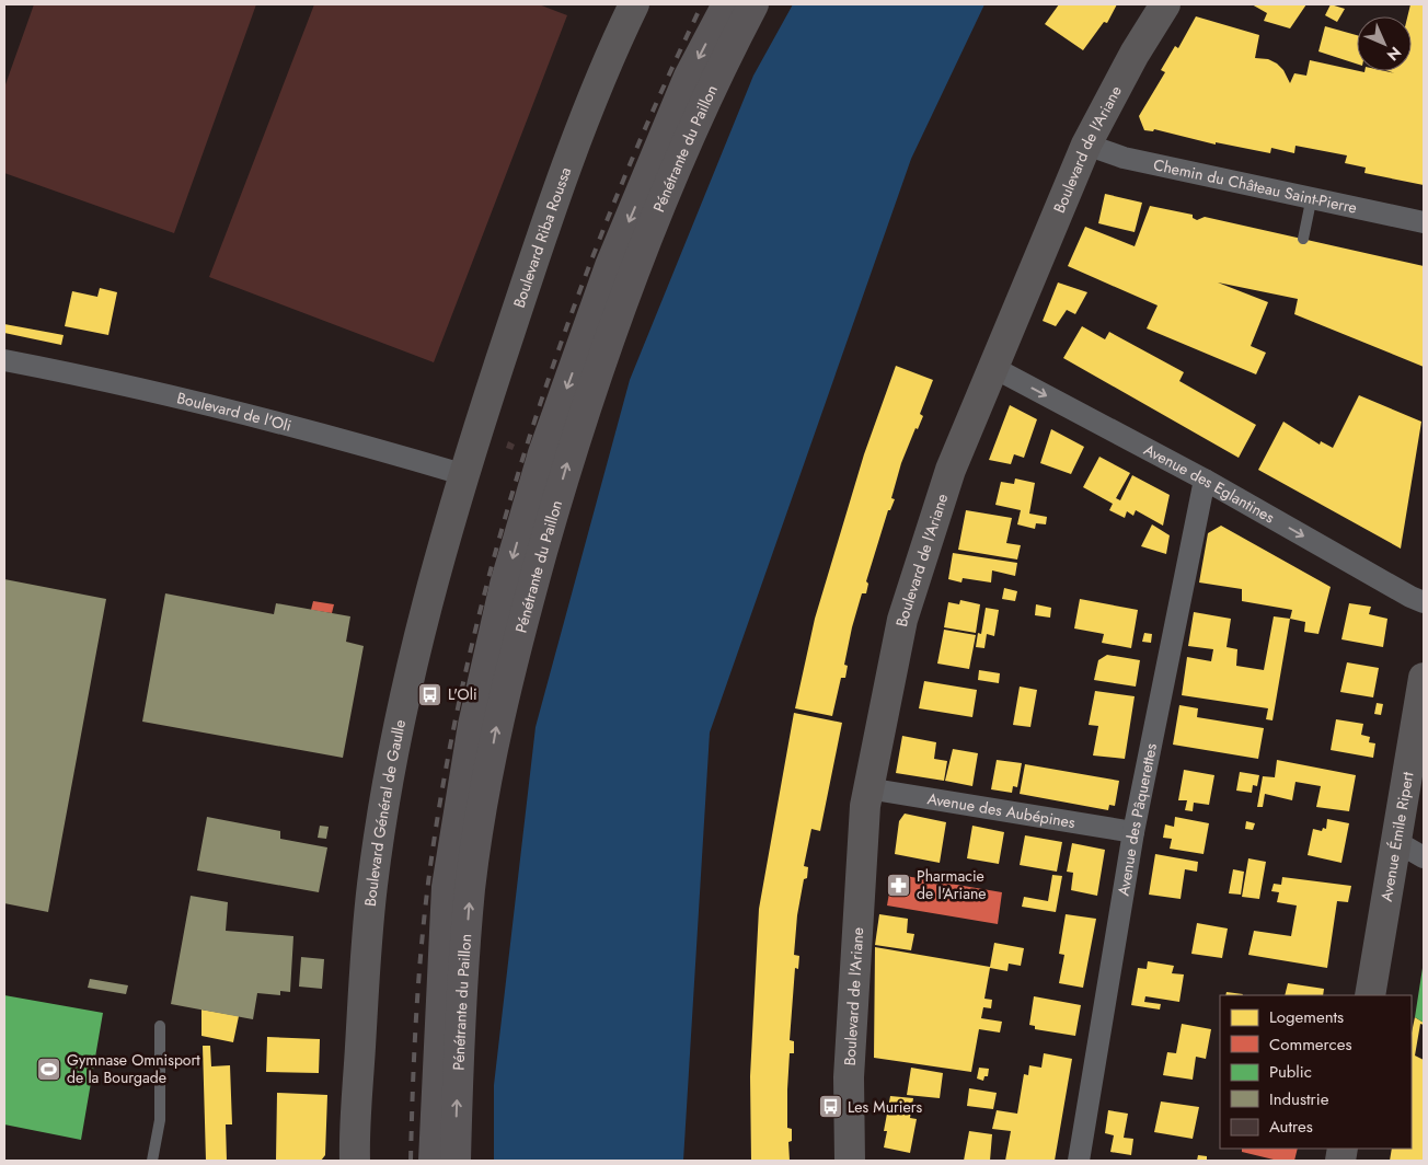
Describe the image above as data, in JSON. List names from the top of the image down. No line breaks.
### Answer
{"streets":{"main road":["Pénétrante du Paillon"],"street":["Boulevard de l'Ariane","Chemin du Château Saint-Pierre","Boulevard Riba Roussa","Boulevard de l'Oli","Avenue des Eglantines","Avenue des Aubépines","Boulevard Général de Gaulle","Avenue des Pâquerettes","Avenue Émile Ripert"]},"crossings":[["Boulevard de l'Ariane","Chemin du Château Saint-Pierre"],["Boulevard de l'Ariane","Avenue des Eglantines"],["Boulevard de l'Ariane","Avenue des Aubépines"],["Boulevard Riba Roussa","Boulevard de l'Oli"],["Boulevard Riba Roussa","Boulevard Général de Gaulle"],["Boulevard de l'Oli","Boulevard Général de Gaulle"],["Avenue des Eglantines","Avenue des Pâquerettes"],["Avenue des Aubépines","Avenue des Pâquerettes"]],"one_way":["Avenue des Eglantines"],"places":{"bus stop":["L'Oli","Les Muriers"],"pharmacy":["Pharmacie de l'Ariane"],"sports":["Gymnase Omnisport de la Bourgade"]},"legend":["Logements","Commerces","Public","Industrie","Autres"],"north":"bottom right"}
